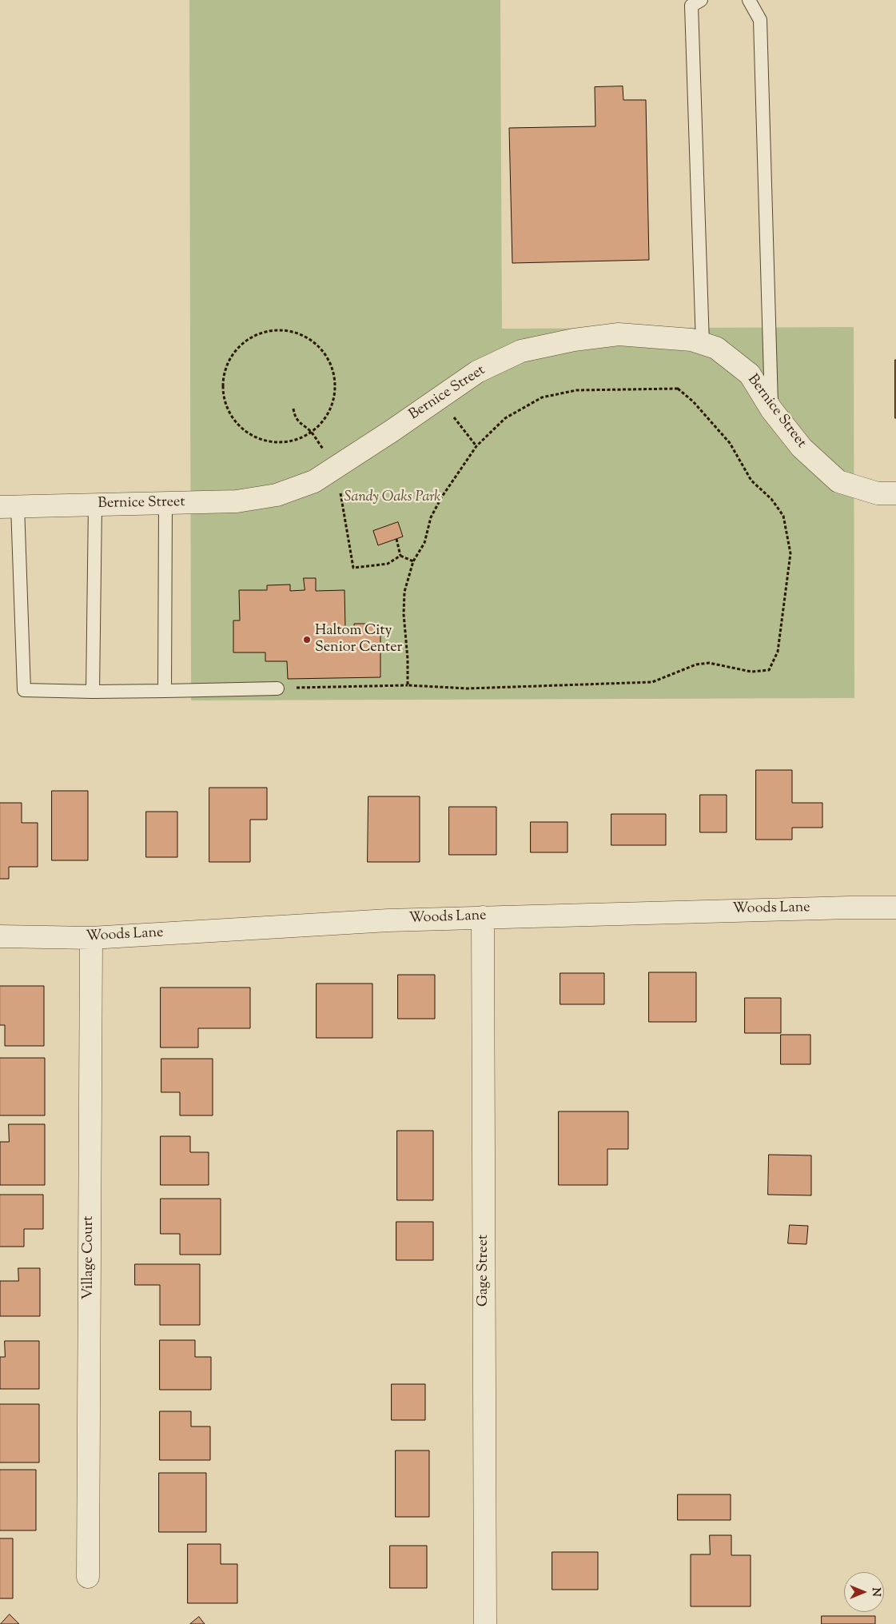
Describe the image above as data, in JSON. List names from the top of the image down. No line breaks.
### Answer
{"streets":{"street":["Bernice Street","Woods Lane","Village Court","Gage Street"]},"crossings":[["Woods Lane","Village Court"],["Woods Lane","Gage Street"]],"parks":["Sandy Oaks Park"],"places":["Haltom City Senior Center"],"north":"right"}
